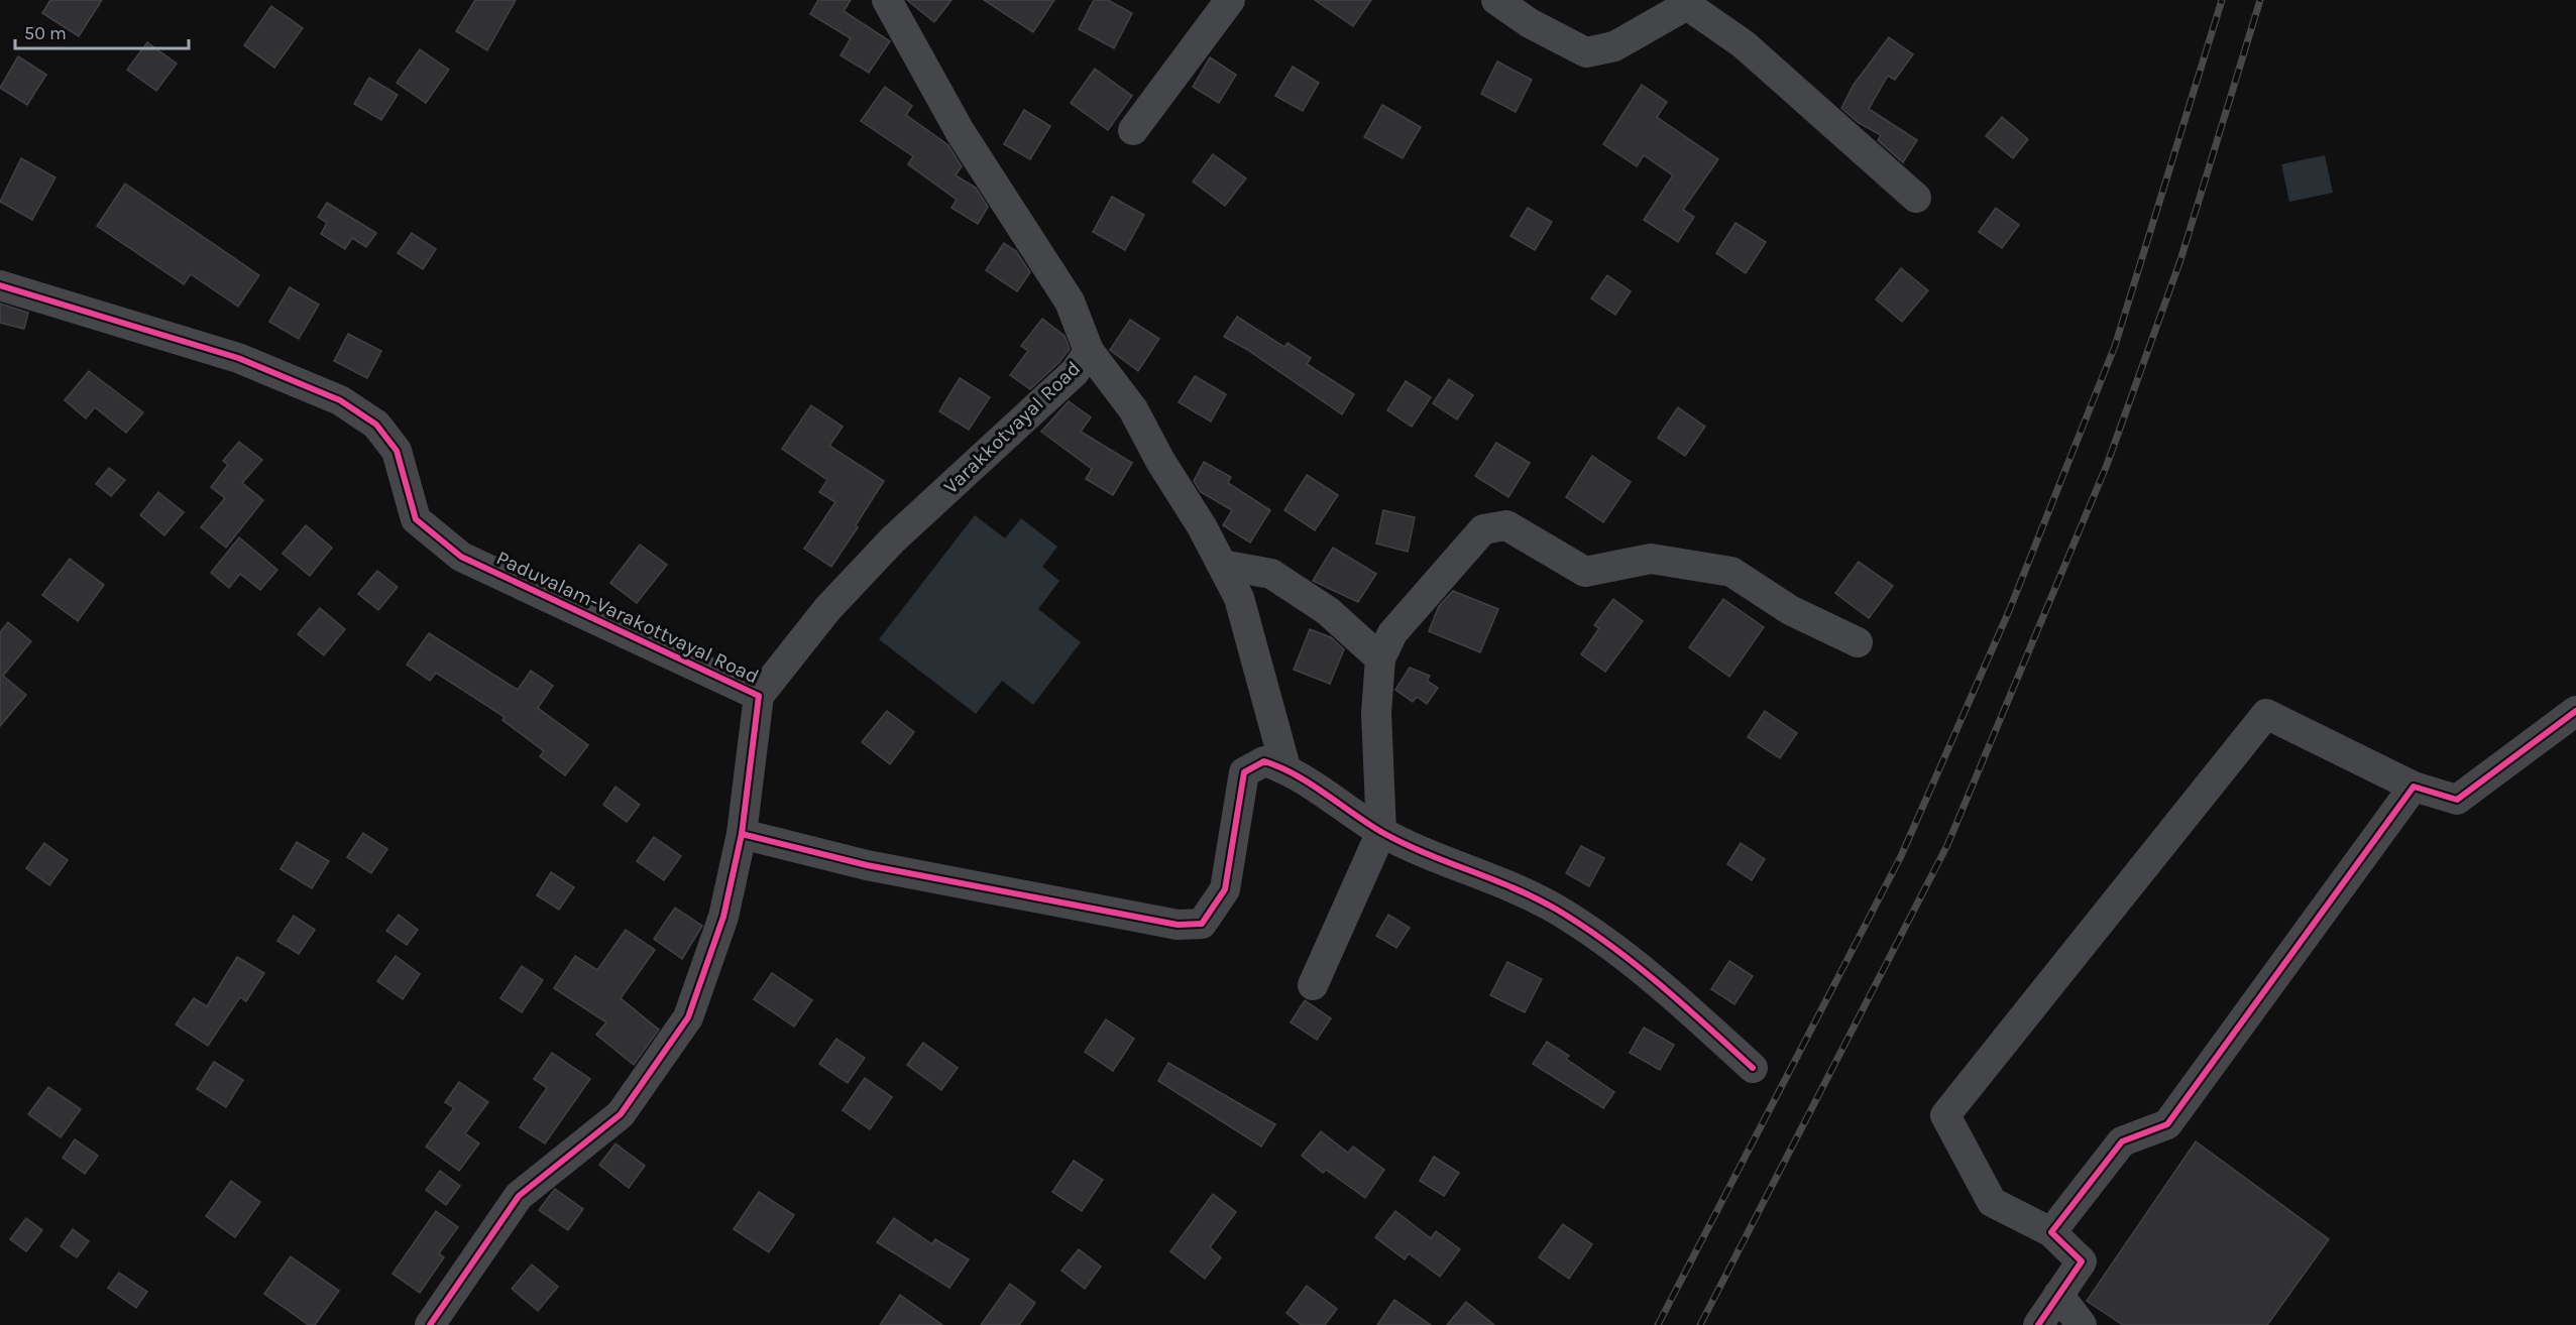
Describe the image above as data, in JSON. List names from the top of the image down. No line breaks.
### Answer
{"streets":{"street":["Varakkotvayal Road","Paduvalam-Varakottvayal Road"]},"crossings":[["Varakkotvayal Road","Paduvalam-Varakottvayal Road"]],"scale_bar":"50 m"}
